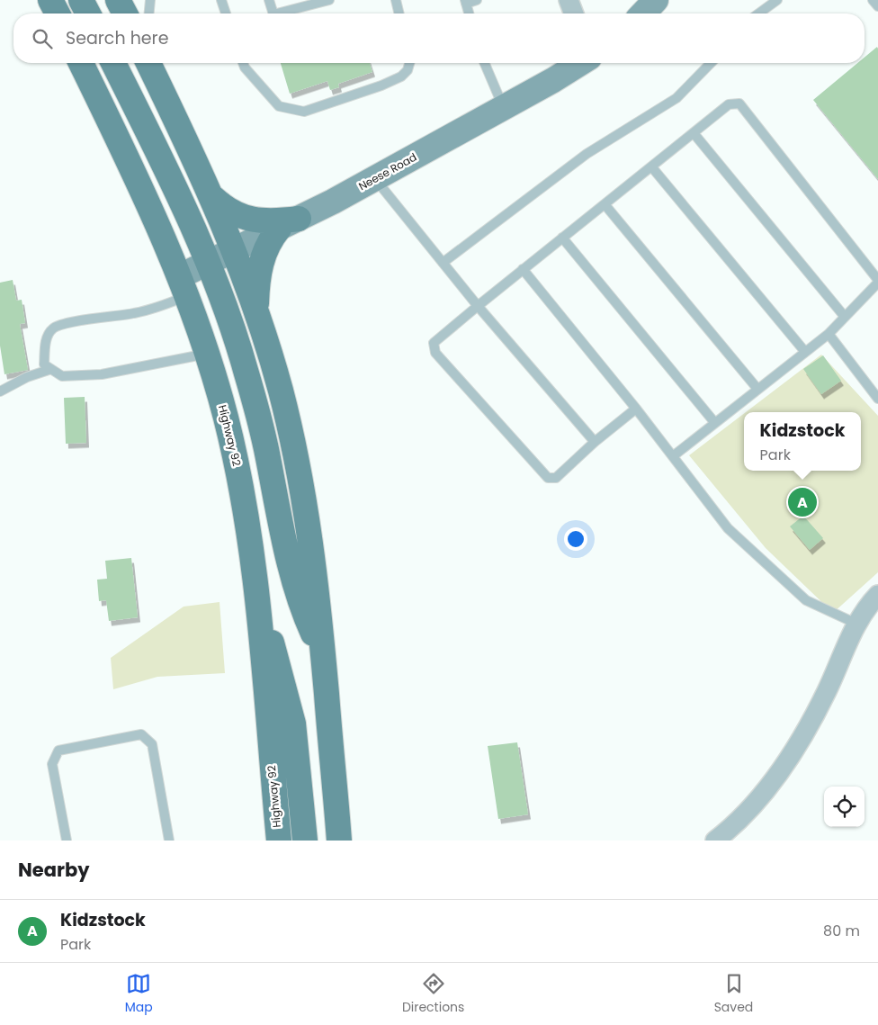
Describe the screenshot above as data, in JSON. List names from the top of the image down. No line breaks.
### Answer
{"streets":{"main road":["Highway 92"],"street":["Neese Road"]},"crossings":[["Neese Road","Highway 92"]],"page":{"search":"Search here","popup":["Kidzstock","Park"],"pins":"A","heading":"Nearby","list":[{"mark":"A","name":"Kidzstock","note":"Park","value":"80 m"}],"nav":["Map","Directions","Saved"]}}
